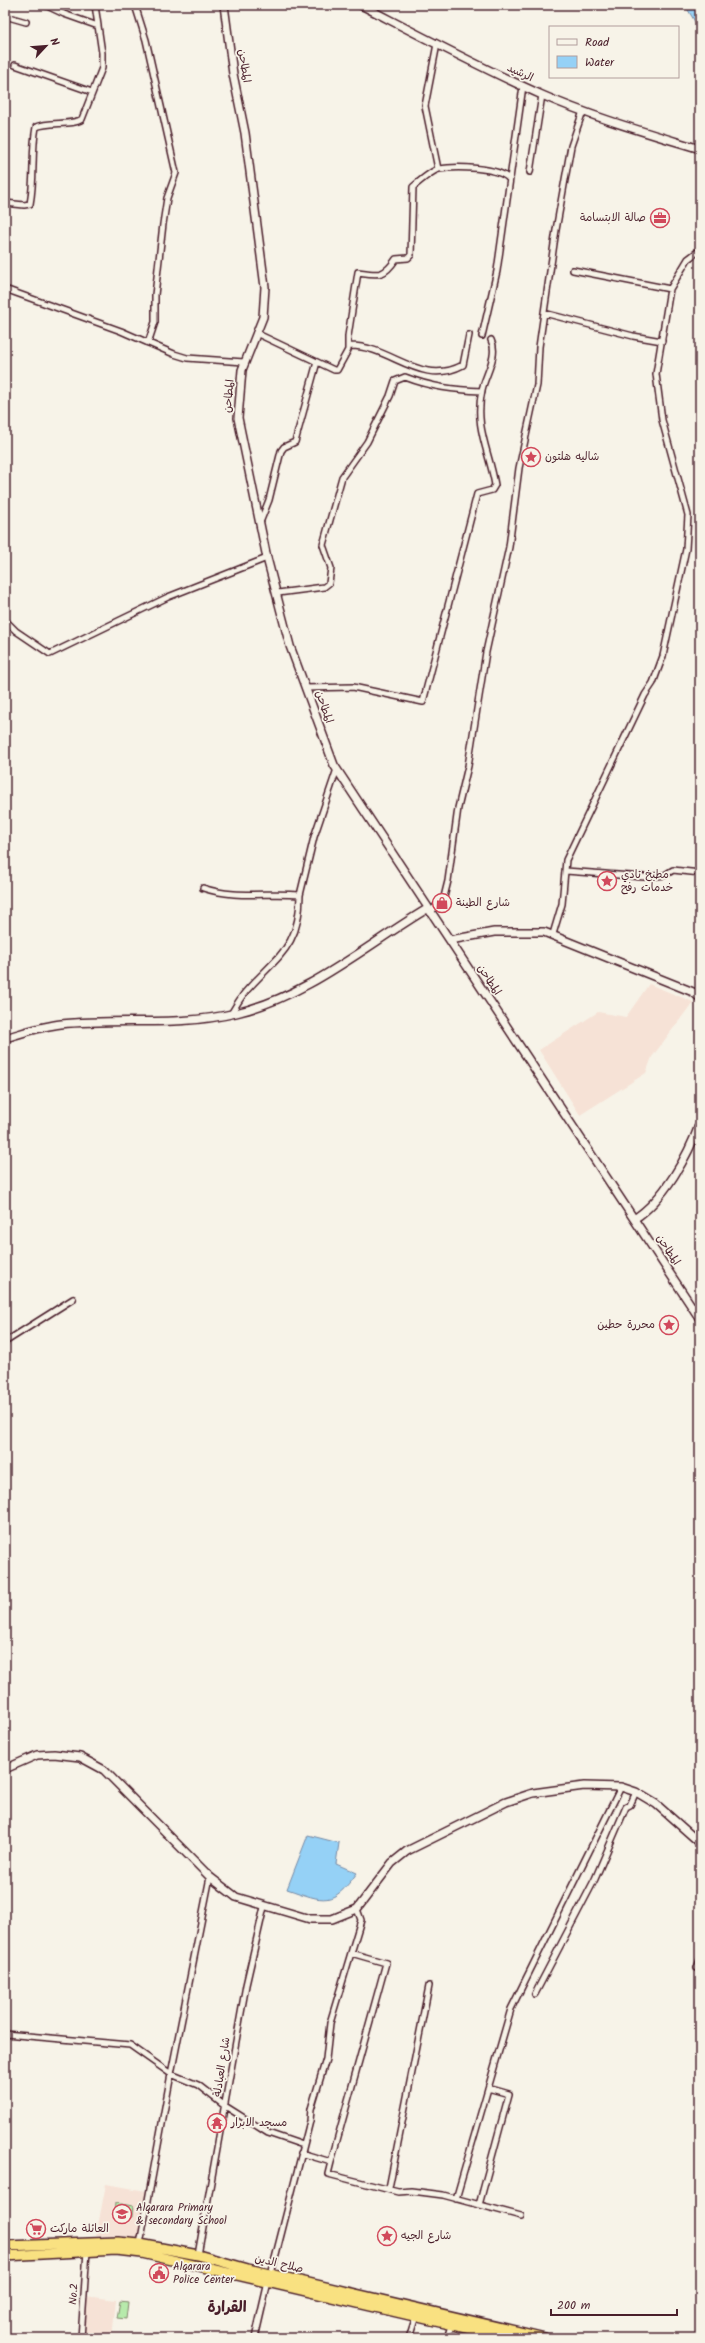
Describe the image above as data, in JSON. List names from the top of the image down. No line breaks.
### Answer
{"streets":{"highway":["صلاح الدين"],"main road":["المطاحن","الرشيد"],"street":["شارع العبادلة","No.2"]},"crossings":[["شارع العبادلة","صلاح الدين"],["صلاح الدين","No.2"]],"districts":["القرارة"],"places":{"office":["صالة الابتسامة"],"place":["شاليه هلتون","مطبخ نادي خدمات رفح","محررة حطين","شارع الجيه"],"shop":["شارع الطينة"],"temple":["مسجد الابرار"],"school or university":["Alqarara Primary & secondary School"],"supermarket":["العائلة ماركت"],"public building":["Alqarara Police Center"]},"legend":["Road","Water"],"scale_bar":"200 m","north":"top right"}
